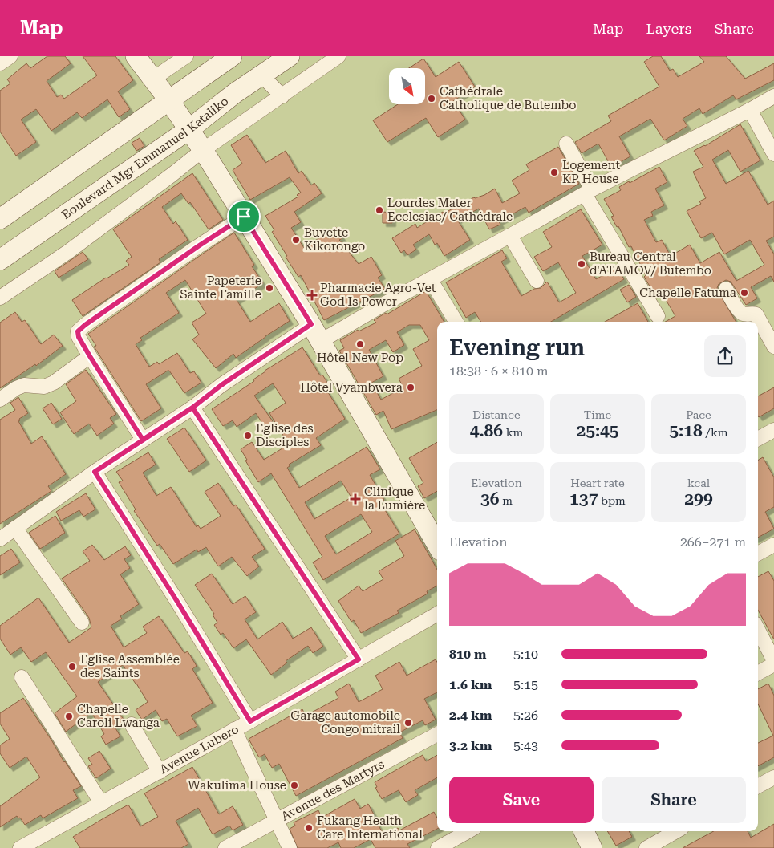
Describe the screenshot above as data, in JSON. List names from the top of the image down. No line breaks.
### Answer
{"streets":{"street":["Boulevard Mgr Emmanuel Kataliko","Avenue Lubero","Avenue des Martyrs"]},"places":{"other":["Cathédrale Catholique de Butembo","Logement KP House","Lourdes Mater Ecclesiae/ Cathédrale","Buvette Kikorongo","Bureau Central d'ATAMOV/ Butembo","Papeterie Sainte Famille","Chapelle Fatuma","Hôtel New Pop","Hôtel Vyambwera","Eglise des Disciples","Eglise Assemblée des Saints","Chapelle Caroli Lwanga","Garage automobile Congo mitrail","Wakulima House","Fukang Health Care International"],"health":["Pharmacie Agro-Vet God Is Power","Clinique la Lumière"]},"north":"bottom right","page":{"header":"Map","nav":["Map","Layers","Share"],"heading":["Evening run","18:38 · 6 × 810 m"],"stats":[["Distance","4.86 km"],["Time","25:45"],["Pace","5:18 /km"],["Elevation","36 m"],["Heart rate","137 bpm"],["kcal","299"]],"chart":["Elevation","266–271 m"],"list":[{"name":"810 m","note":"5:10"},{"name":"1.6 km","note":"5:15"},{"name":"2.4 km","note":"5:26"},{"name":"3.2 km","note":"5:43"}],"buttons":["Save","Share"]}}
